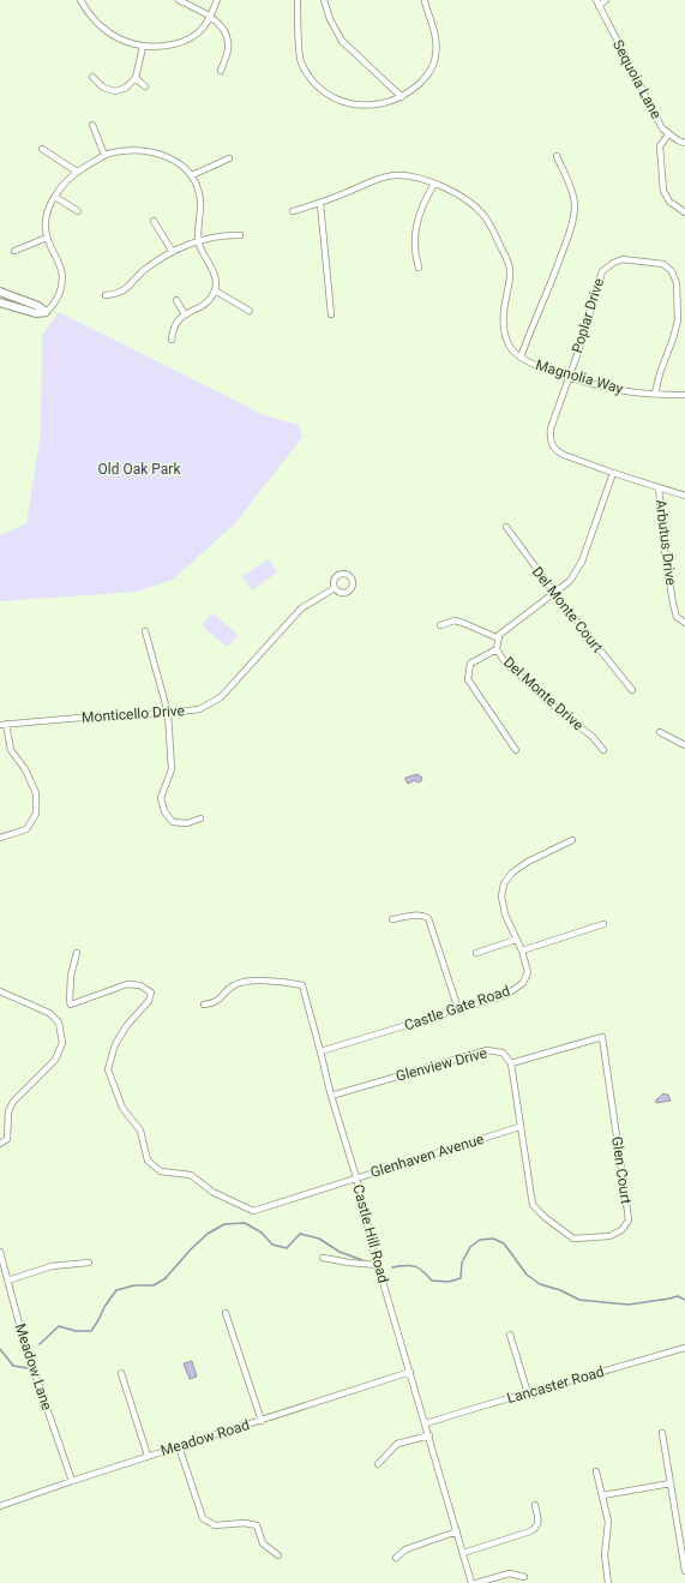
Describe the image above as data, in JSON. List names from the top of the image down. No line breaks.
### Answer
{"streets":{"street":["Sequoia Lane","Poplar Drive","Magnolia Way","Arbutus Drive","Del Monte Court","Del Monte Drive","Monticello Drive","Castle Gate Road","Glenview Drive","Glenhaven Avenue","Glen Court","Castle Hill Road","Meadow Lane","Lancaster Road","Meadow Road"]},"crossings":[["Poplar Drive","Magnolia Way"],["Poplar Drive","Arbutus Drive"],["Poplar Drive","Del Monte Drive"],["Del Monte Court","Del Monte Drive"],["Castle Gate Road","Castle Hill Road"],["Glenview Drive","Glen Court"],["Glenview Drive","Castle Hill Road"],["Glenhaven Avenue","Glen Court"],["Glenhaven Avenue","Castle Hill Road"],["Castle Hill Road","Lancaster Road"],["Castle Hill Road","Meadow Road"],["Meadow Lane","Meadow Road"]],"parks":["Old Oak Park"]}
